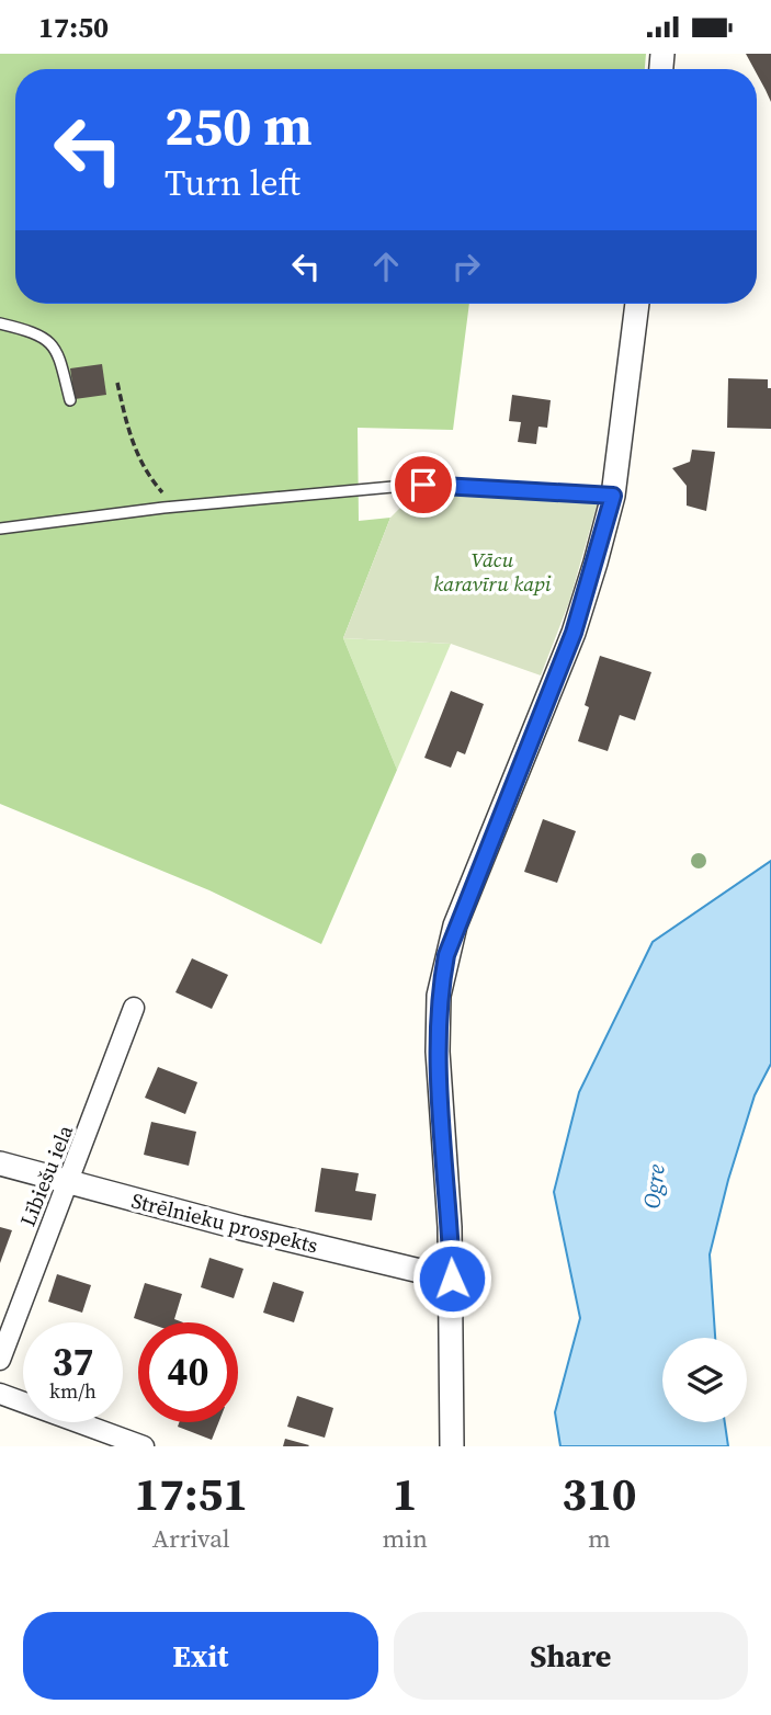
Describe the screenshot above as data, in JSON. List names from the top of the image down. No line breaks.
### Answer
{"streets":{"street":["Lībiešu iela","Strēlnieku prospekts"]},"crossings":[["Lībiešu iela","Strēlnieku prospekts"]],"water":["Ogre"],"parks":["Vācu karavīru kapi"],"page":{"status":"17:50","turn":["250 m","Turn left"],"speed":"37 km/h","limit":"40","eta":["17:51","Arrival","1","min","310","m"],"buttons":["Exit","Share"]}}
